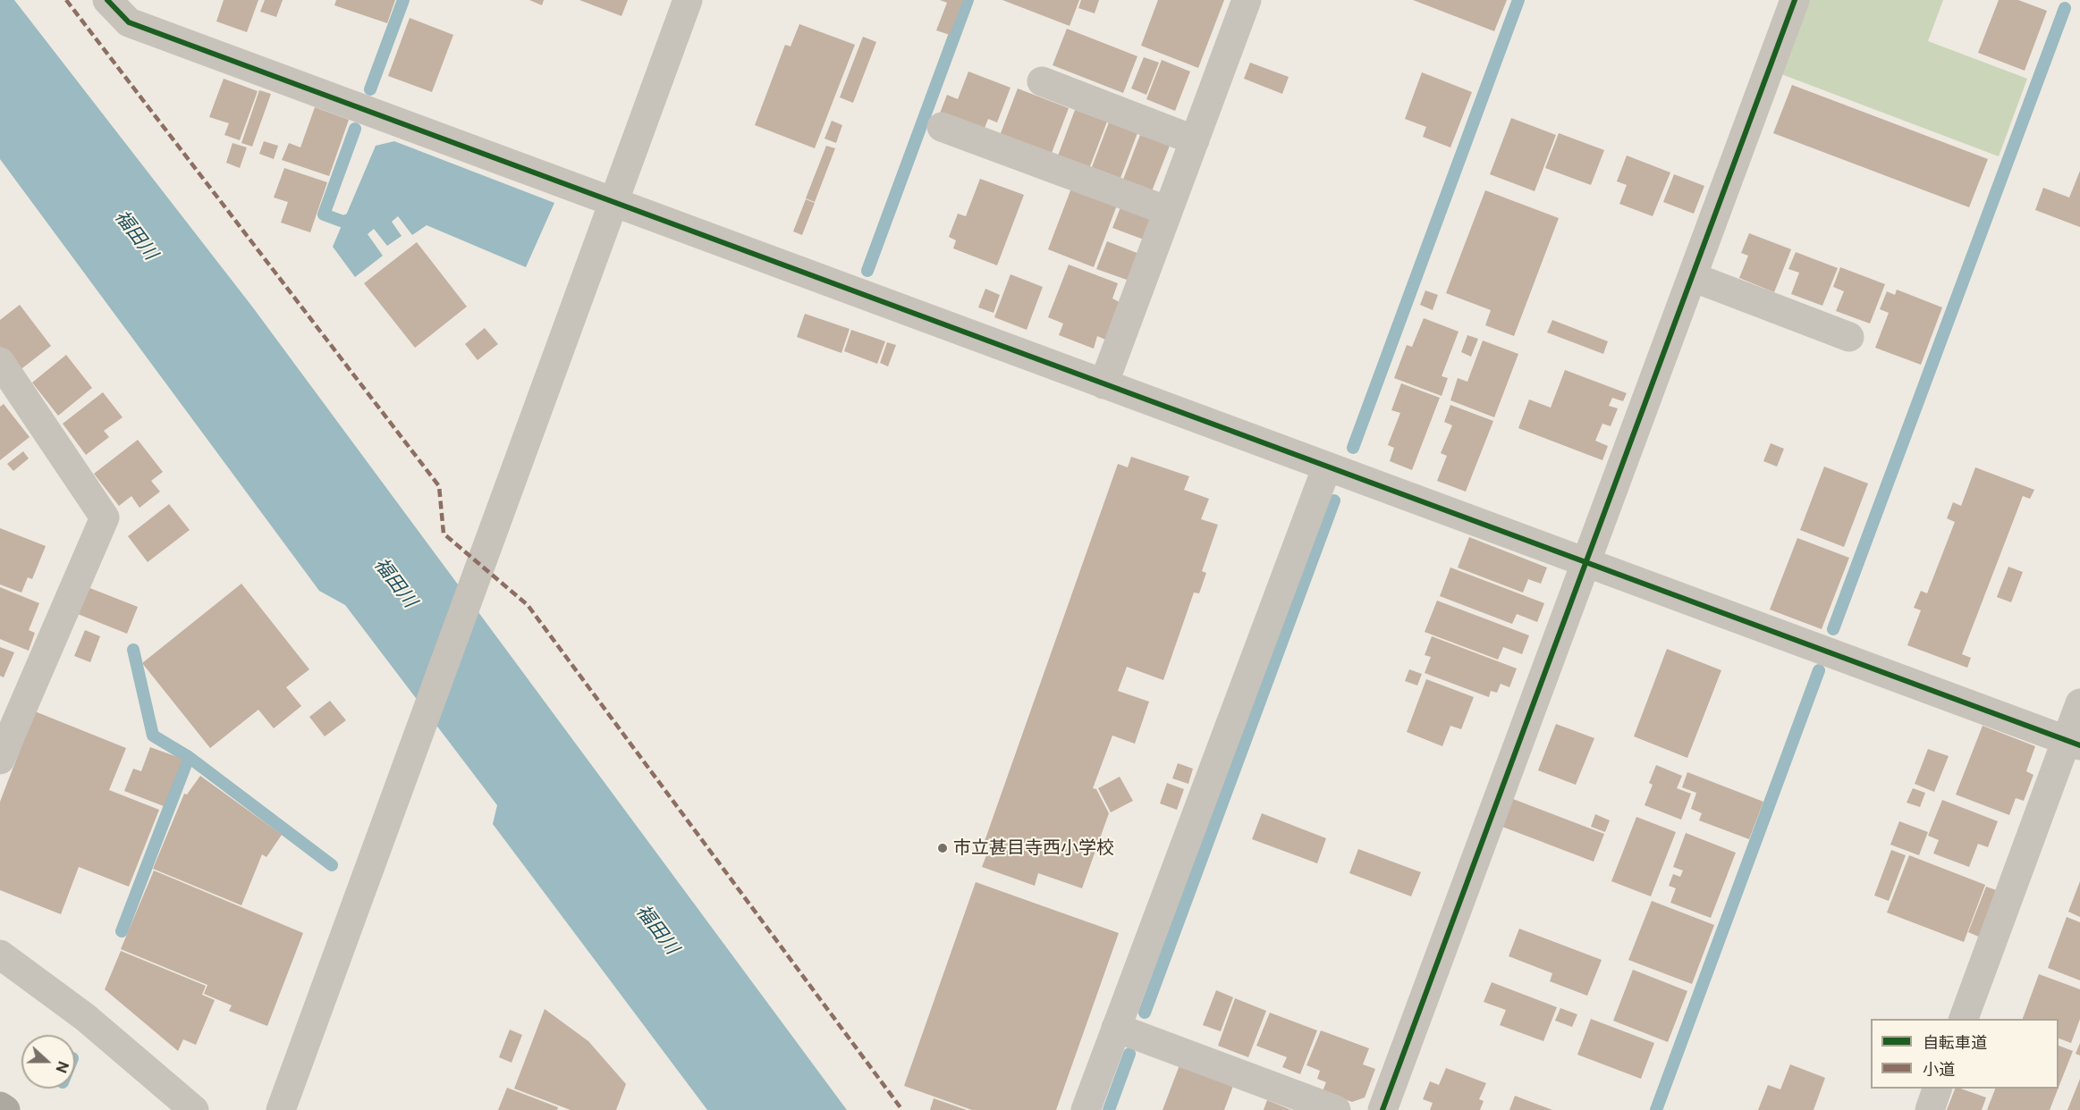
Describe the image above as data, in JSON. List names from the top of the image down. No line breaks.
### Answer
{"water":["福田川"],"places":["市立甚目寺西小学校"],"legend":["自転車道","小道"],"north":"right"}
